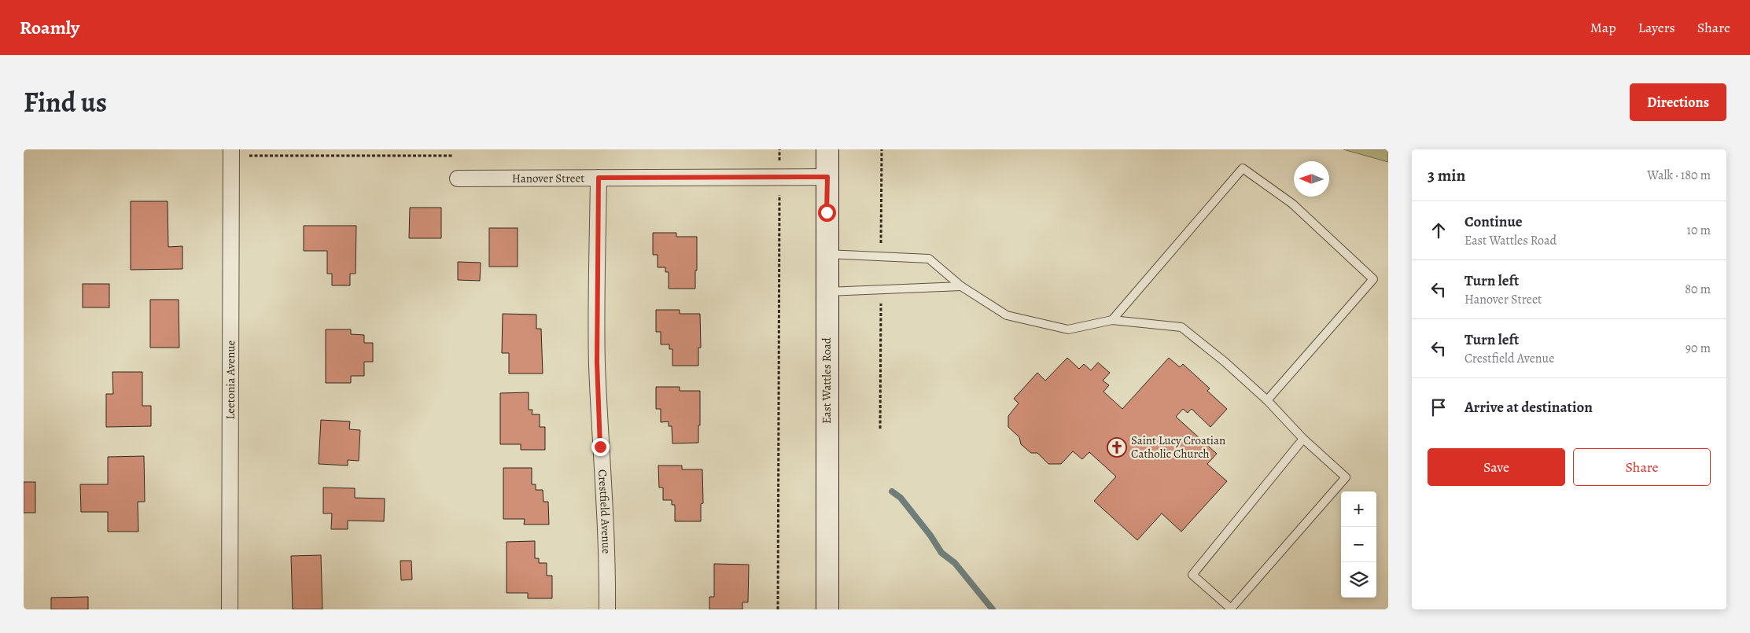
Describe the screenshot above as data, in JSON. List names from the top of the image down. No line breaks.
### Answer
{"streets":{"main road":["East Wattles Road"],"street":["Hanover Street","Leetonia Avenue","Crestfield Avenue"]},"crossings":[["Hanover Street","East Wattles Road"],["Hanover Street","Crestfield Avenue"]],"places":{"church":["Saint Lucy Croatian Catholic Church"]},"north":"left","page":{"header":"Roamly","nav":["Map","Layers","Share"],"title":"Find us","buttons":["Directions",["Save","Share"]],"heading":["3 min","Walk · 180 m"],"list":[["Continue","East Wattles Road","10 m"],["Turn left","Hanover Street","80 m"],["Turn left","Crestfield Avenue","90 m"],"Arrive at destination"],"map_buttons":["+","−"]}}
